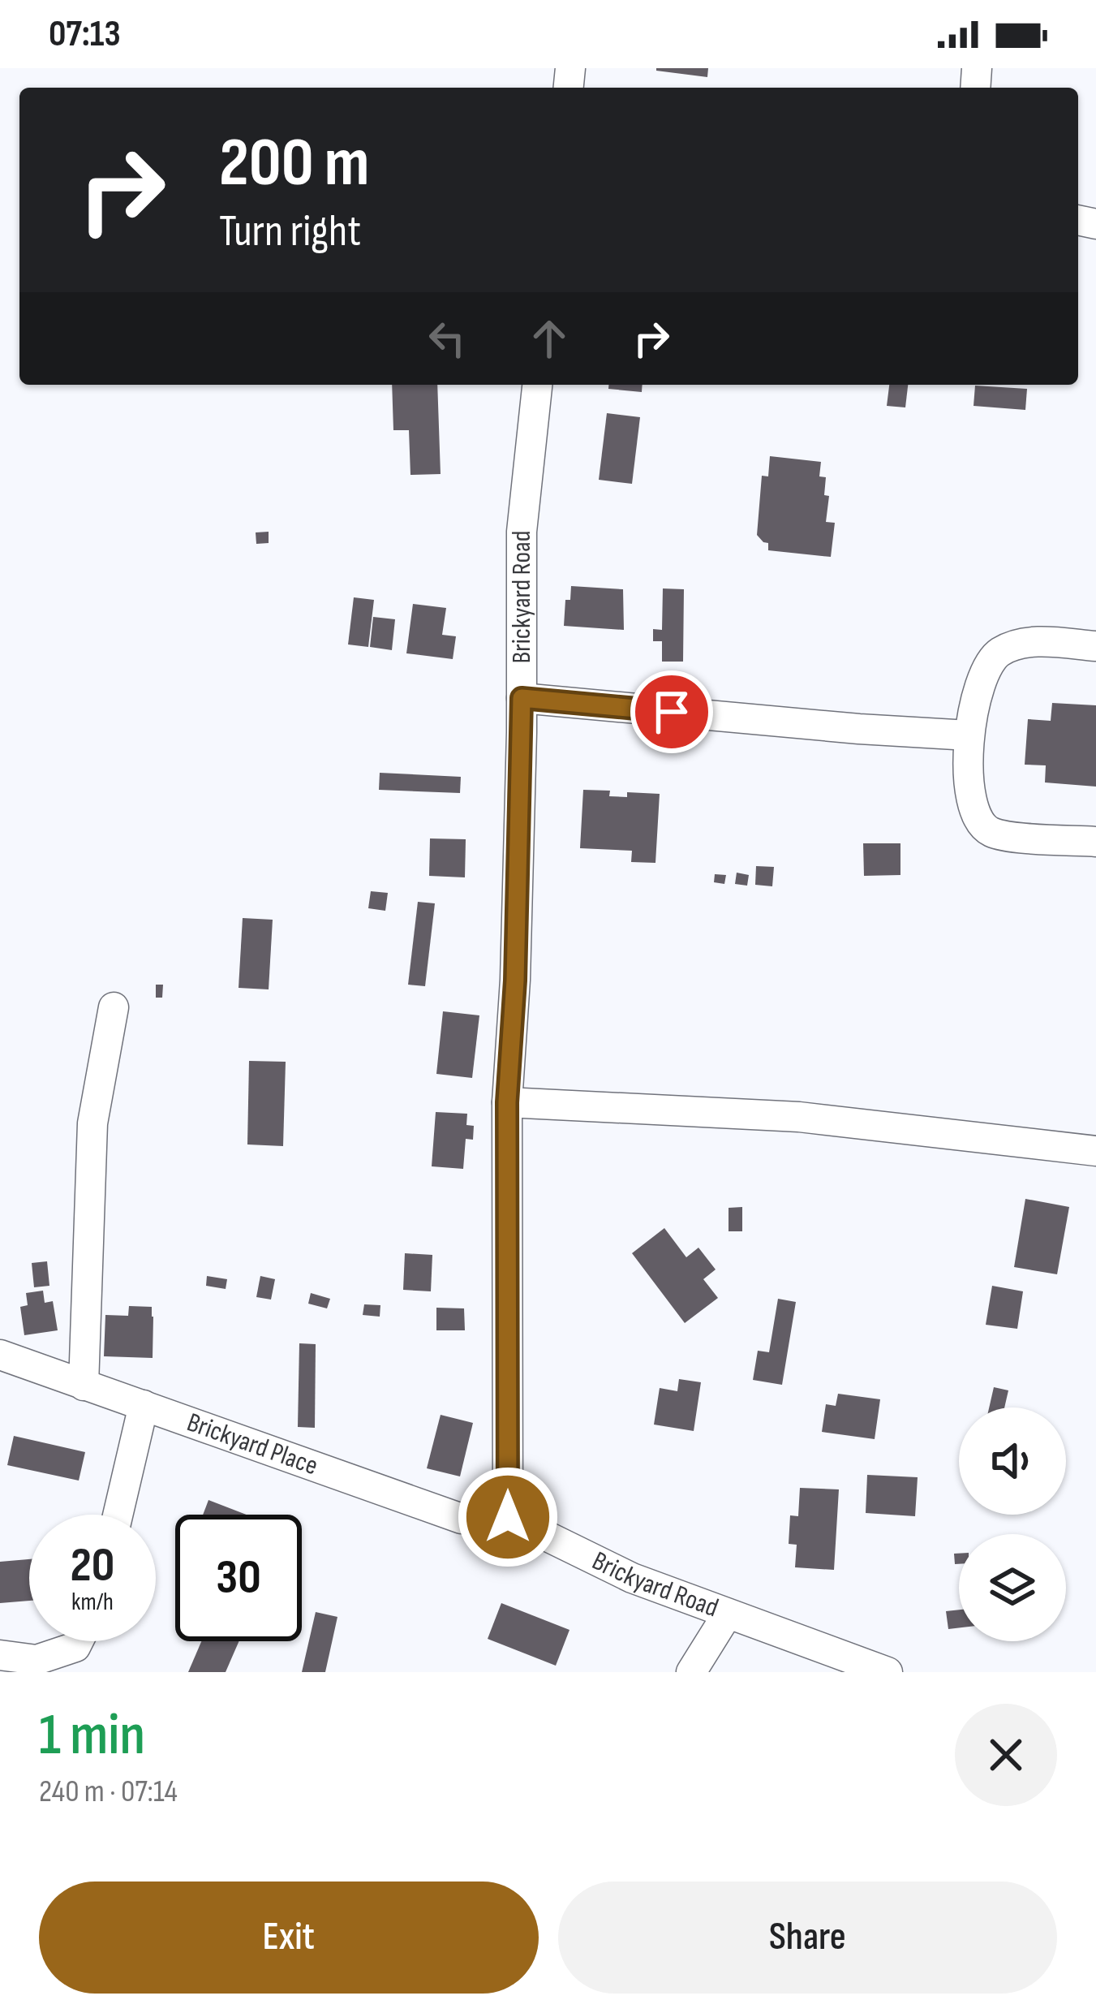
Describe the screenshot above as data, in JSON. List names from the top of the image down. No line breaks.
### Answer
{"streets":{"street":["Brickyard Road","Brickyard Place"]},"crossings":[["Brickyard Road","Brickyard Place"]],"page":{"status":"07:13","turn":["200 m","Turn right"],"speed":"20 km/h","limit":"30","heading":["1 min","240 m · 07:14"],"buttons":["Exit","Share"]}}
